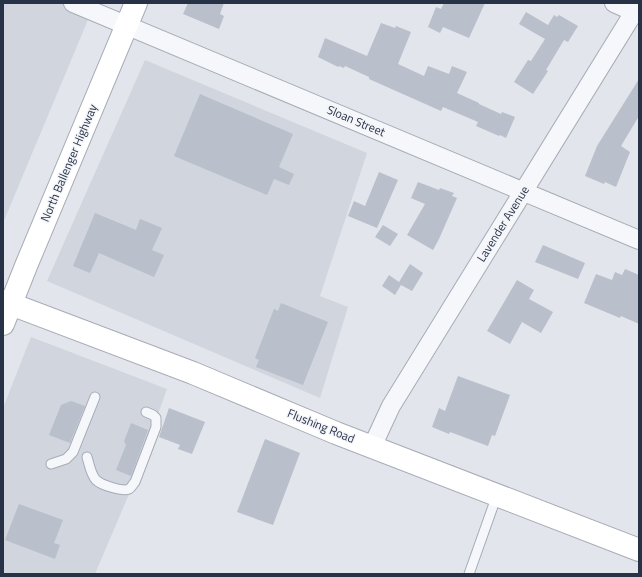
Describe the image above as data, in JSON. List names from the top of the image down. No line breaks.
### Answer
{"streets":{"main road":["North Ballenger Highway","Flushing Road"],"street":["Sloan Street","Lavender Avenue"]},"crossings":[["Sloan Street","North Ballenger Highway"],["Sloan Street","Lavender Avenue"],["North Ballenger Highway","Flushing Road"],["Lavender Avenue","Flushing Road"]]}
